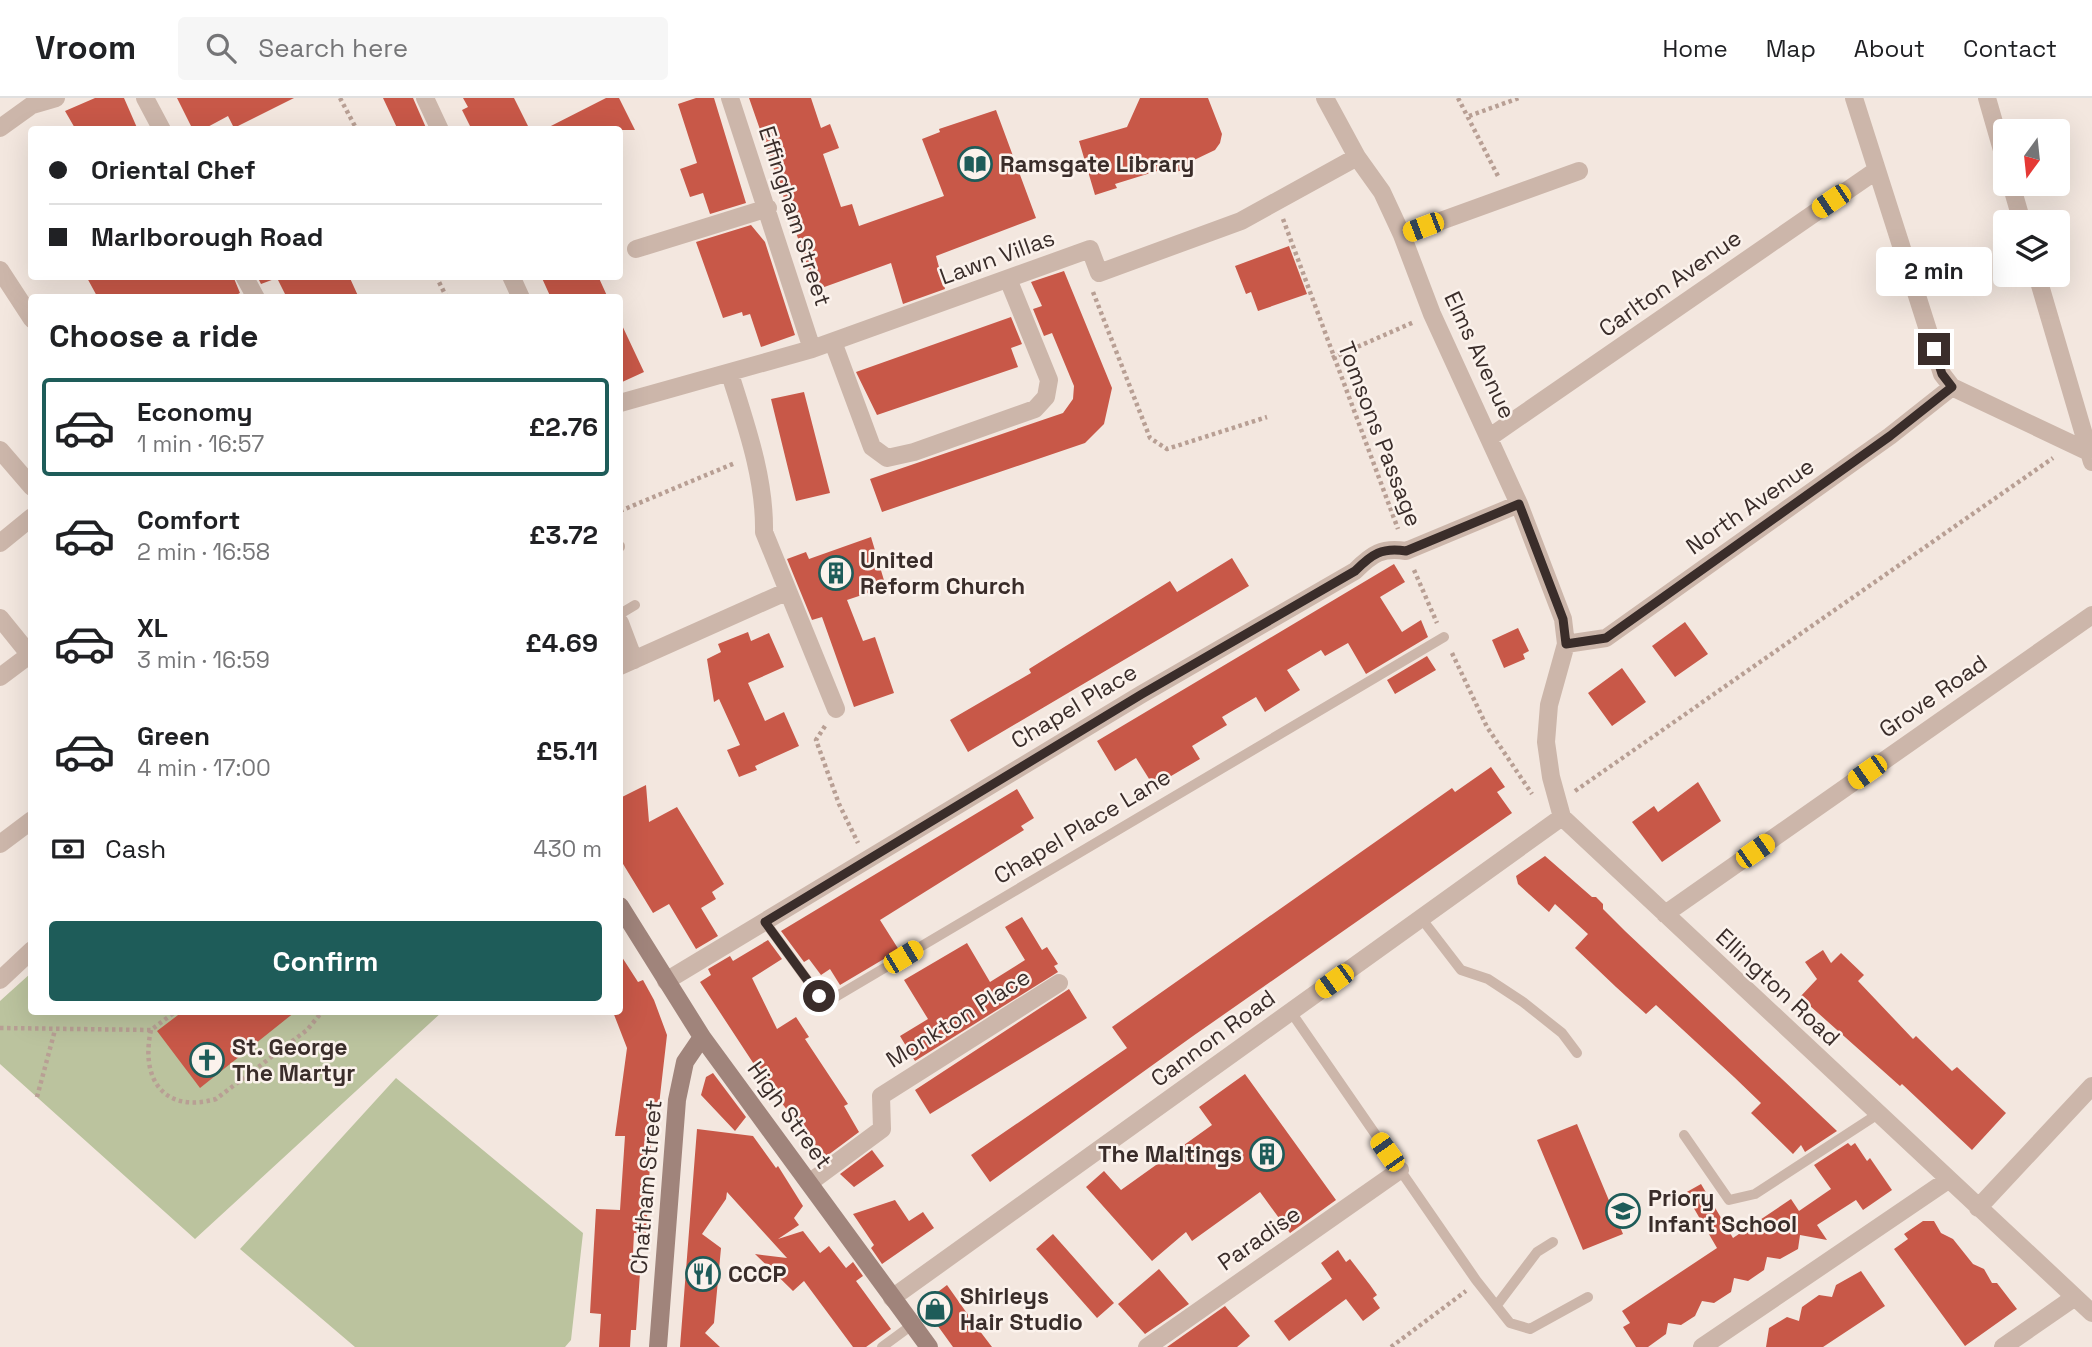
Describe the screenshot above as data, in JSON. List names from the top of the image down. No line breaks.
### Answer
{"streets":{"street":["Effingham Street","Lawn Villas","Carlton Avenue","Elms Avenue","North Avenue","Grove Road","Chapel Place","Ellington Road","Monkton Place","Cannon Road","High Street","Chatham Street","Paradise"],"lane":["Chapel Place Lane"],"path":["Tomsons Passage"]},"crossings":[["Effingham Street","Lawn Villas"],["Carlton Avenue","Elms Avenue"],["Elms Avenue","North Avenue"],["Elms Avenue","Chapel Place"],["Tomsons Passage","Chapel Place"],["Tomsons Passage","Chapel Place Lane"],["Tomsons Passage","Ellington Road"],["Tomsons Passage","Cannon Road"],["Grove Road","Ellington Road"],["Chapel Place","Chapel Place Lane"],["Chapel Place","High Street"],["Ellington Road","Cannon Road"],["Monkton Place","High Street"],["Cannon Road","High Street"],["High Street","Chatham Street"]],"places":{"library":["Ramsgate Library"],"building":["United Reform Church","The Maltings"],"church":["St. George The Martyr"],"school or university":["Priory Infant School"],"restaurant":["CCCP"],"shop":["Shirleys Hair Studio"]},"north":"bottom","page":{"header":"Vroom","search":"Search here","nav":["Home","Map","About","Contact"],"banner":["Oriental Chef","Marlborough Road"],"bubble":"2 min","heading":"Choose a ride","list":[{"name":"Economy","note":"1 min · 16:57","value":"£2.76"},{"name":"Comfort","note":"2 min · 16:58","value":"£3.72"},{"name":"XL","note":"3 min · 16:59","value":"£4.69"},{"name":"Green","note":"4 min · 17:00","value":"£5.11"}],"pay":["Cash","430 m"],"buttons":"Confirm"}}
